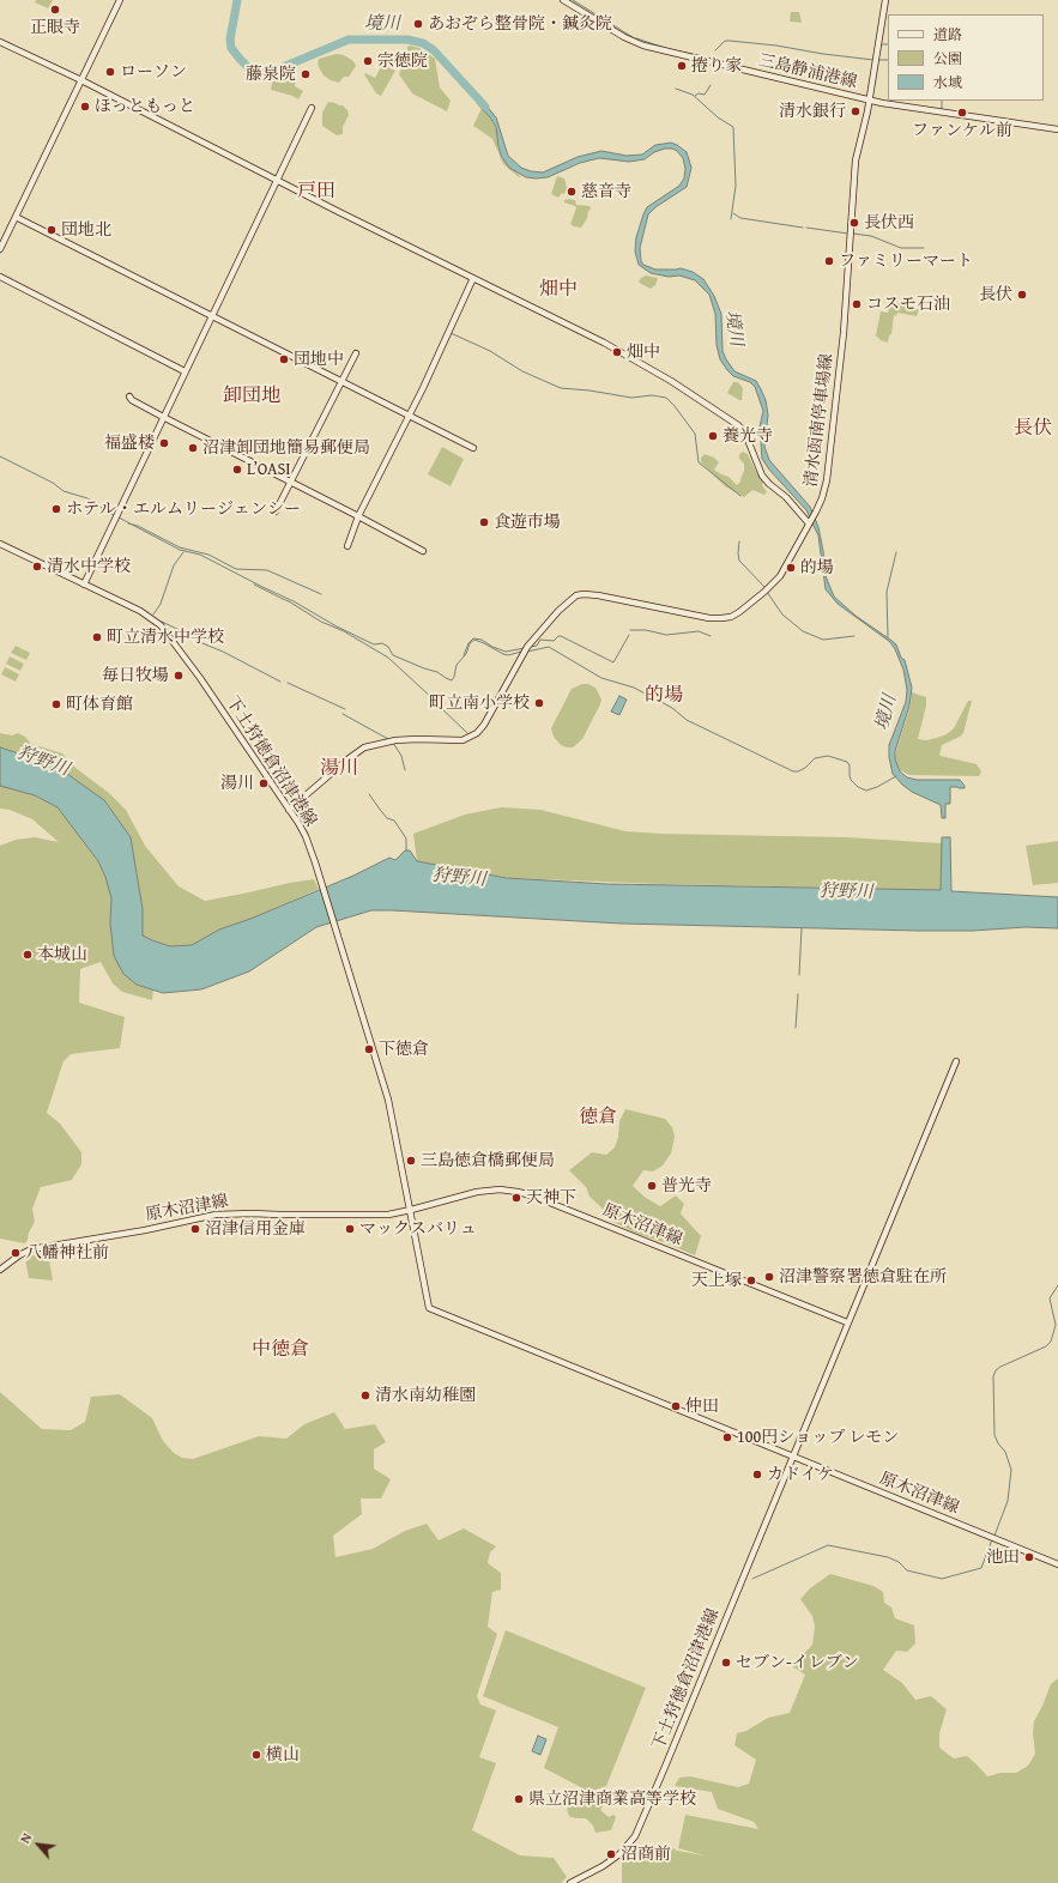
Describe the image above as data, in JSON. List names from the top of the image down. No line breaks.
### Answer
{"streets":{"main road":["三島静浦港線","清水函南停車場線","下土狩徳倉沼津港線","原木沼津線"]},"crossings":[["三島静浦港線","清水函南停車場線"],["清水函南停車場線","下土狩徳倉沼津港線"],["下土狩徳倉沼津港線","原木沼津線"]],"districts":["戸田","畑中","卸団地","長伏","的場","湯川","徳倉","中徳倉"],"water":["境川","狩野川"],"places":["正眼寺","あおぞら整骨院・鍼灸院","宗徳院","捲り家","ローソン","藤泉院","ほっともっと","清水銀行","ファンケル前","慈音寺","長伏西","団地北","ファミリーマート","長伏","コスモ石油","畑中","団地中","養光寺","福盛楼","沼津卸団地簡易郵便局","L’OASI","ホテル・エルムリージェンシー","食遊市場","清水中学校","的場","町立清水中学校","毎日牧場","町立南小学校","町体育館","湯川","本城山","下徳倉","三島徳倉橋郵便局","普光寺","天神下","沼津信用金庫","マックスバリュ","八幡神社前","沼津警察署徳倉駐在所","天上塚","清水南幼稚園","仲田","100円ショップ レモン","カドイケ","池田","セブン-イレブン","横山","県立沼津商業高等学校","沼商前"],"legend":["道路","公園","水域"],"north":"top left"}
